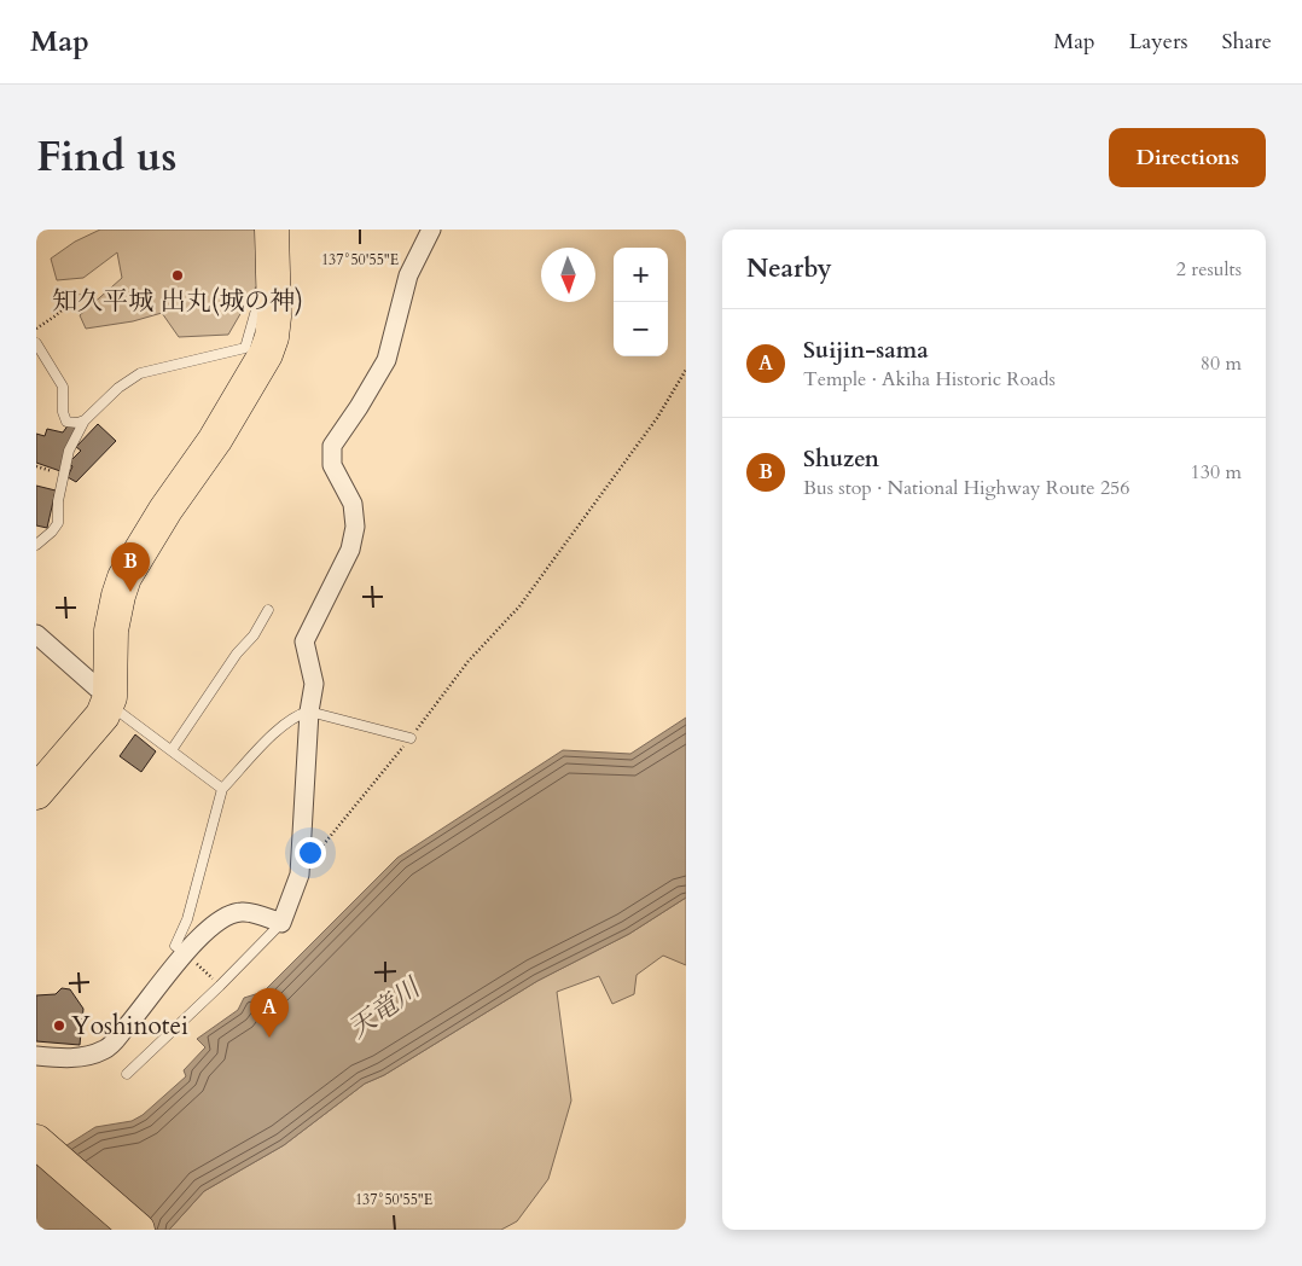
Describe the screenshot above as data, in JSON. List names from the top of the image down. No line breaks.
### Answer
{"water":["天竜川"],"places":["知久平城 出丸(城の神)","Yoshinotei"],"north":"bottom","page":{"header":"Map","nav":["Map","Layers","Share"],"title":"Find us","buttons":"Directions","heading":["Nearby","2 results"],"map_buttons":["+","−"],"list":[{"mark":"A","name":"Suijin-sama","note":"Temple · Akiha Historic Roads","value":"80 m"},{"mark":"B","name":"Shuzen","note":"Bus stop · National Highway Route 256","value":"130 m"}],"pins":["B","A"]},"coordinates":["137°50'55\"E"]}
